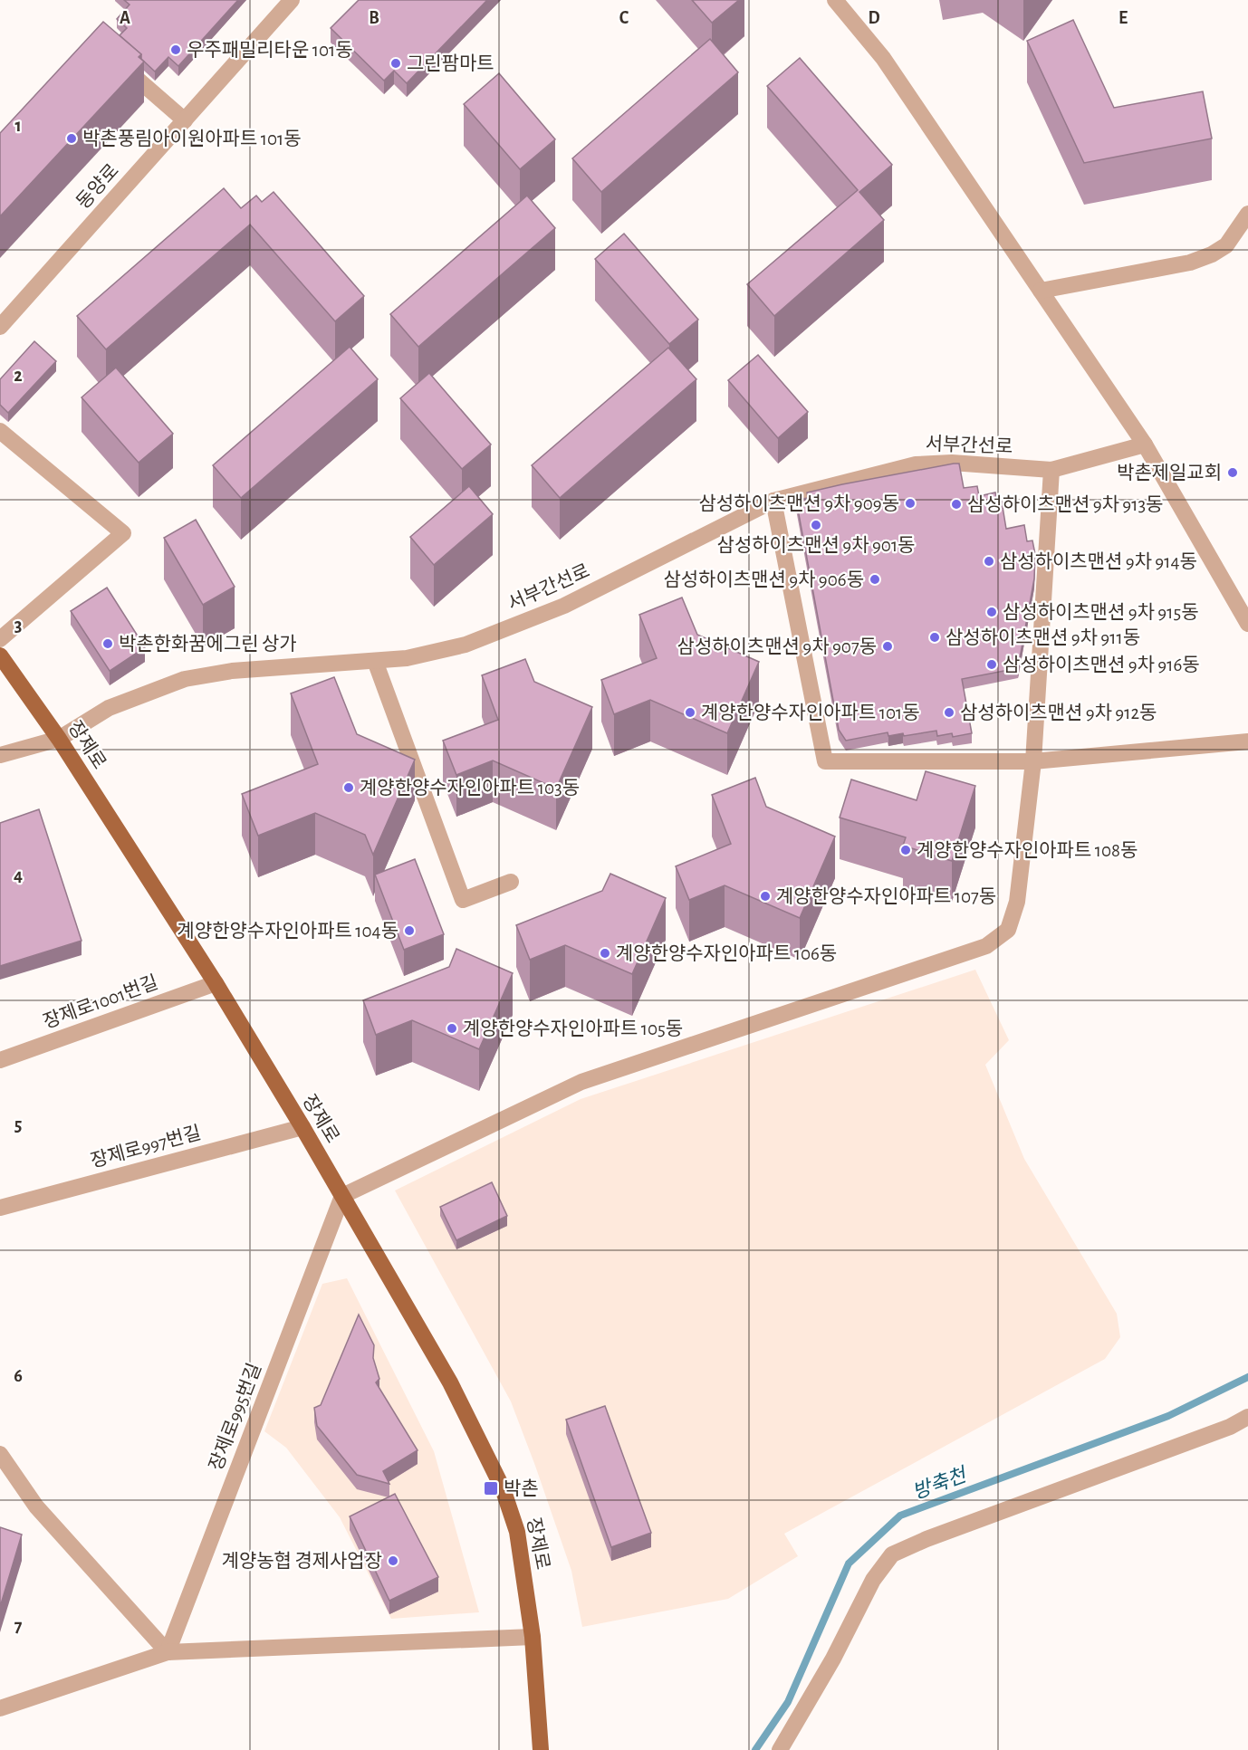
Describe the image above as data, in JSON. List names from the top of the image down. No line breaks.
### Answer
{"streets":{"main road":["장제로"],"street":["동양로","서부간선로","장제로1001번길","장제로997번길","장제로995번길"]},"crossings":[["서부간선로","장제로"],["장제로","장제로1001번길"],["장제로","장제로997번길"],["장제로","장제로995번길"]],"water":["방축천"],"places":{"other":["우주패밀리타운 101동","그린팜마트","박촌풍림아이원아파트 101동","박촌제일교회","삼성하이츠맨션 9차 909동","삼성하이츠맨션 9차 913동","삼성하이츠맨션 9차 901동","삼성하이츠맨션 9차 914동","삼성하이츠맨션 9차 906동","삼성하이츠맨션 9차 915동","삼성하이츠맨션 9차 911동","박촌한화꿈에그린 상가","삼성하이츠맨션 9차 907동","삼성하이츠맨션 9차 916동","계양한양수자인아파트 101동","삼성하이츠맨션 9차 912동","계양한양수자인아파트 103동","계양한양수자인아파트 108동","계양한양수자인아파트 107동","계양한양수자인아파트 104동","계양한양수자인아파트 106동","계양한양수자인아파트 105동","계양농협 경제사업장"],"transit":["박촌"]},"grid":{"columns":["A","B","C","D","E"],"rows":["1","2","3","4","5","6","7"]}}
